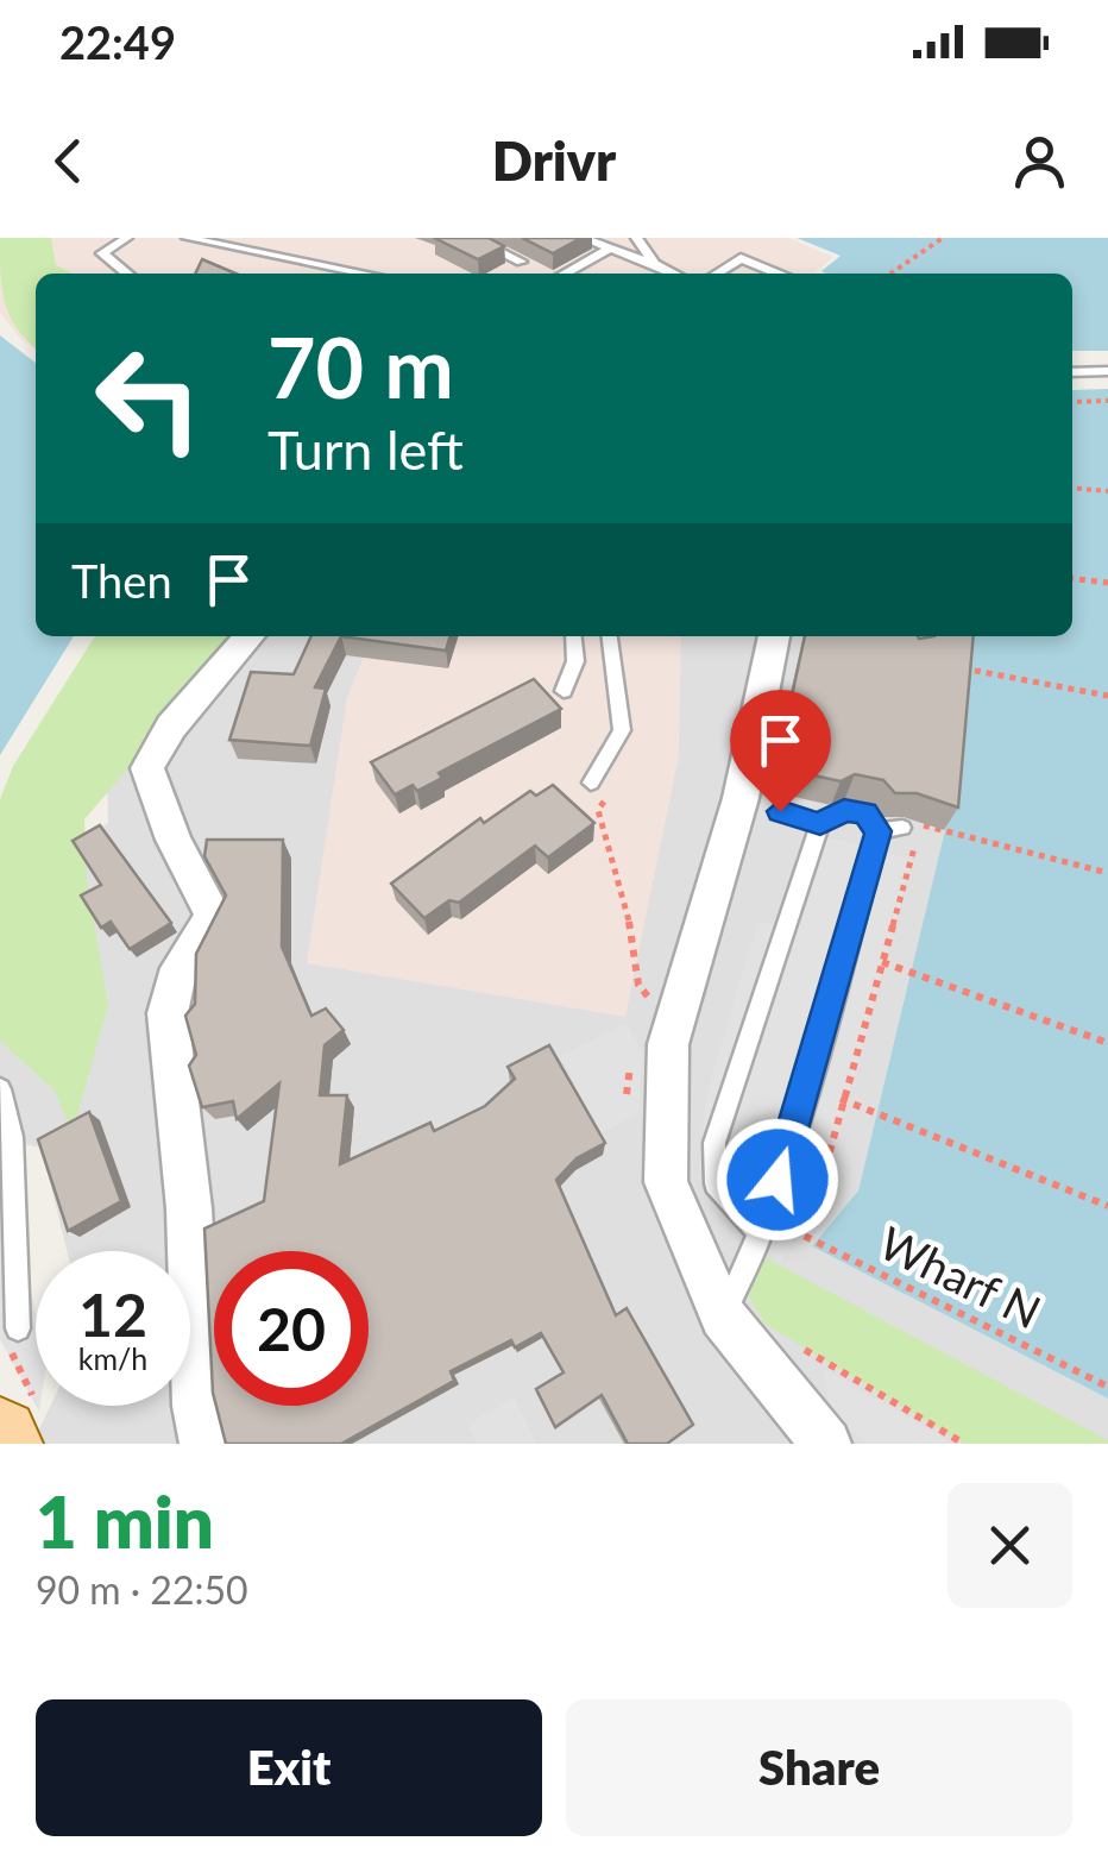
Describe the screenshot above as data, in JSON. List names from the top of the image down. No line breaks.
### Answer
{"streets":{"path":["Wharf N"]},"page":{"status":"22:49","header":"Drivr","turn":["70 m","Turn left"],"then":"Then","speed":"12 km/h","limit":"20","heading":["1 min","90 m · 22:50"],"buttons":["Exit","Share"]}}
